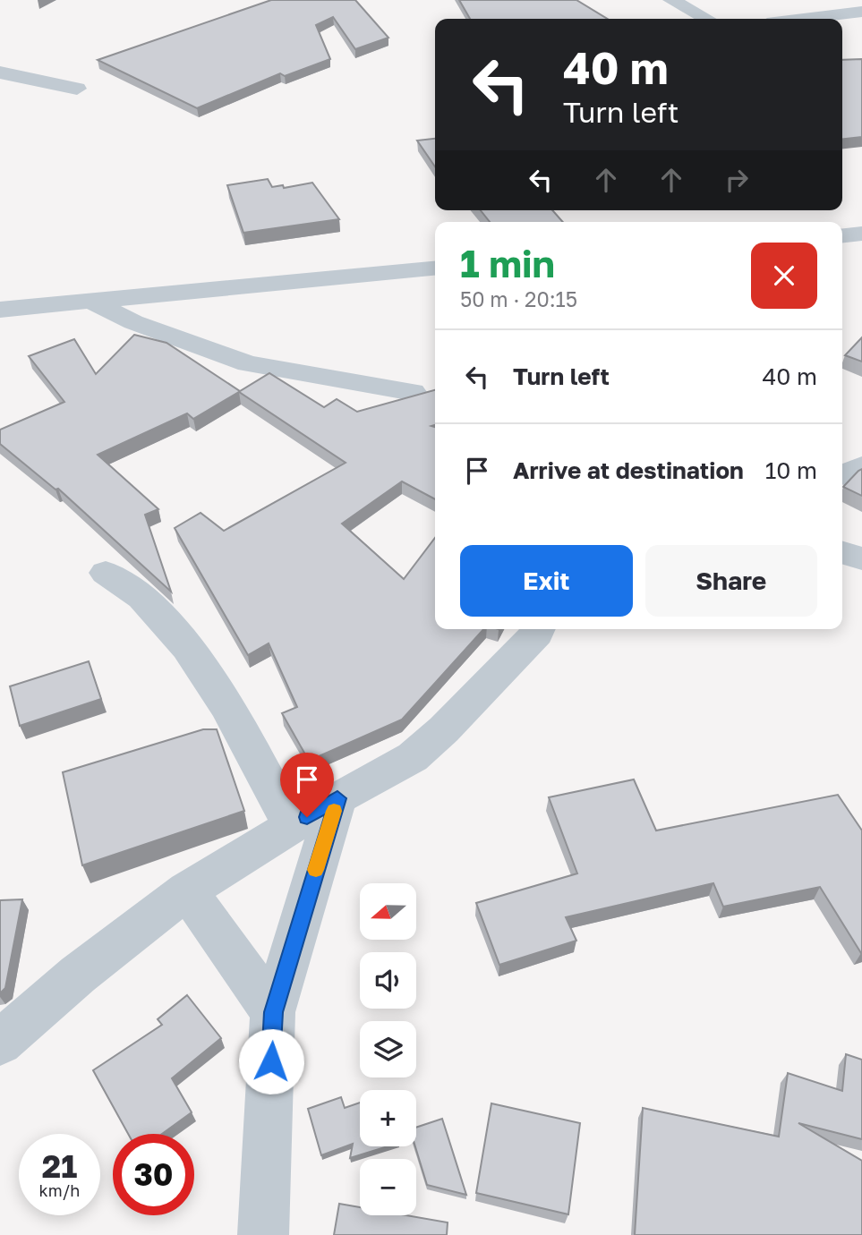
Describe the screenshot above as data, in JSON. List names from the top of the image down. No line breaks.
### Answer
{"north":"left","page":{"turn":["40 m","Turn left"],"heading":["1 min","50 m · 20:15"],"list":[{"name":"Turn left","value":"40 m"},{"name":"Arrive at destination","value":"10 m"}],"buttons":["Exit","Share"],"map_buttons":["+","−"],"speed":"21 km/h","limit":"30"}}
